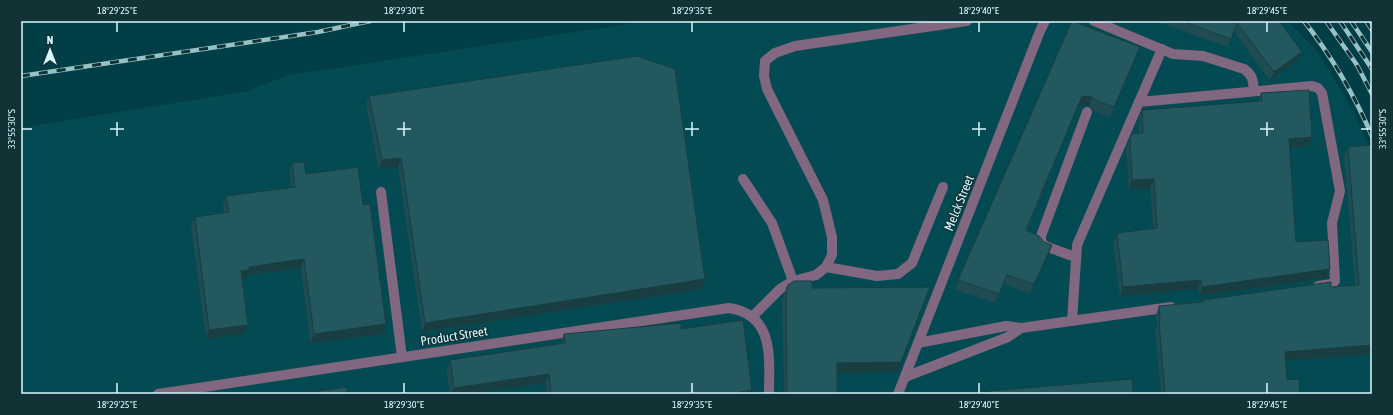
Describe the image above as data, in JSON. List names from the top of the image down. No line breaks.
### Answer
{"streets":{"street":["Melck Street","Product Street"]},"north":"top","coordinates":["18°29'25\"E","18°29'30\"E","18°29'35\"E","18°29'40\"E","18°29'45\"E","33°55'30\"S"]}
